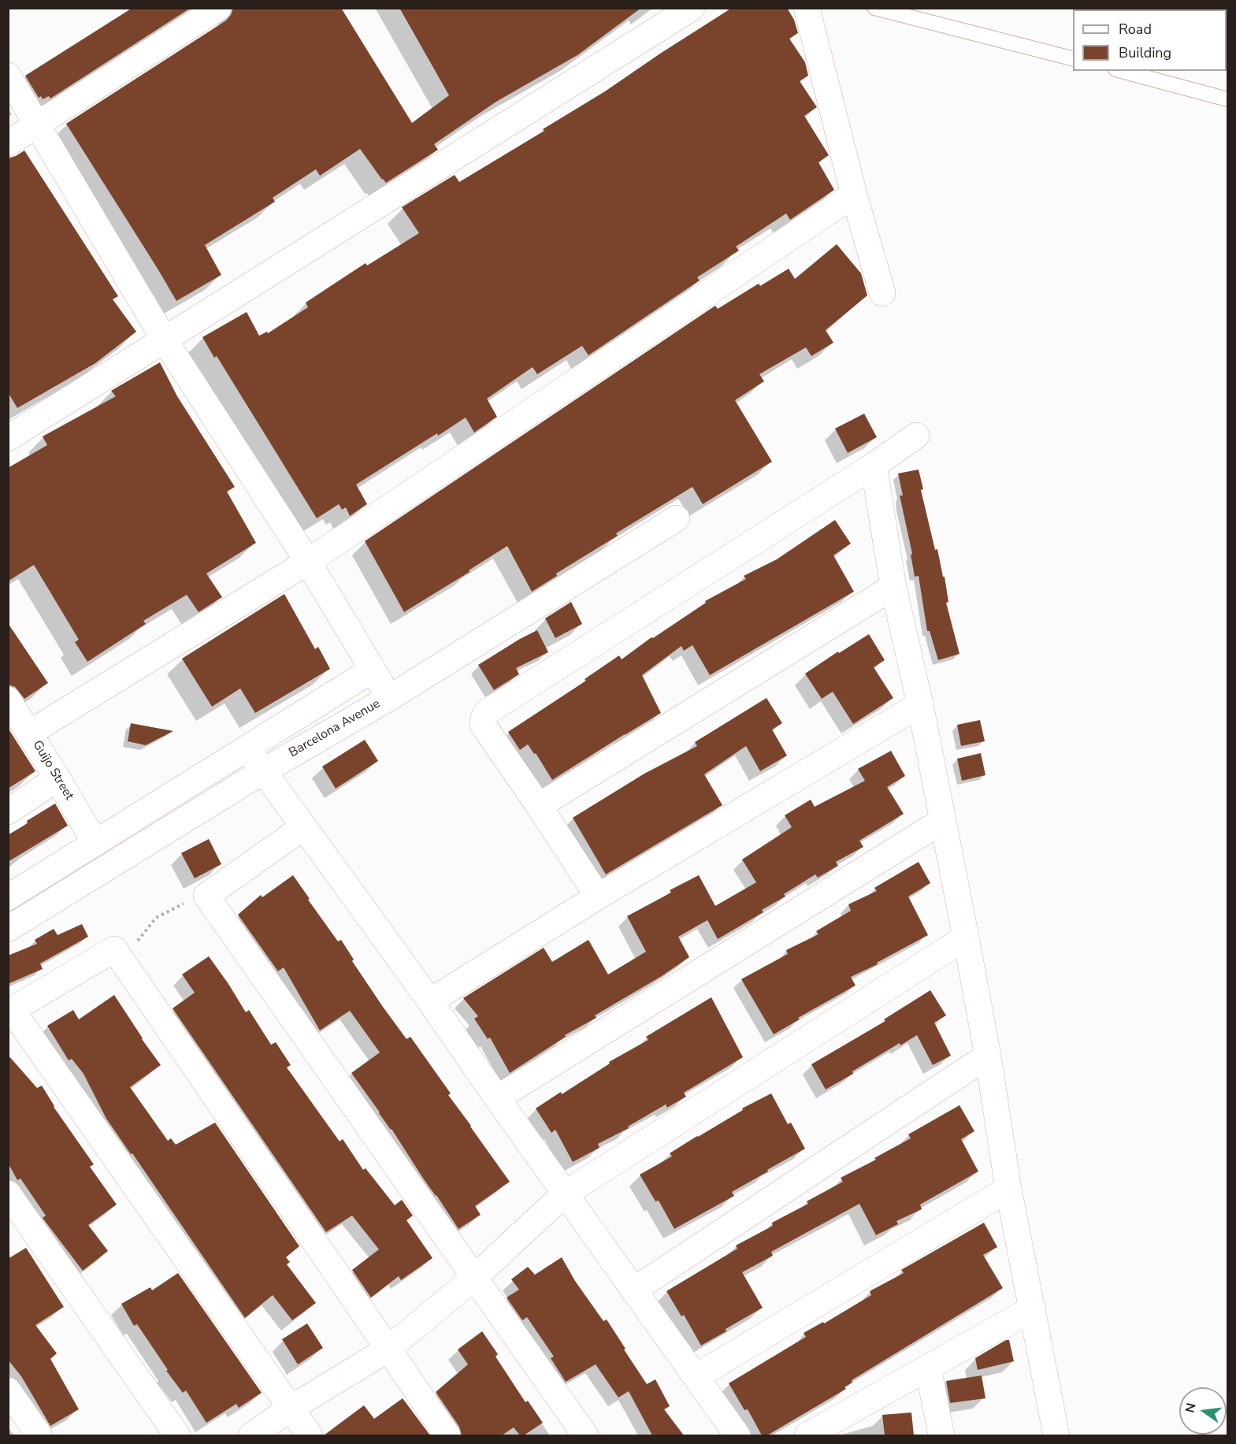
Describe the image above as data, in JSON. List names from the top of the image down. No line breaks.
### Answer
{"streets":{"street":["Barcelona Avenue","Guijo Street"]},"legend":["Road","Building"],"north":"left"}
